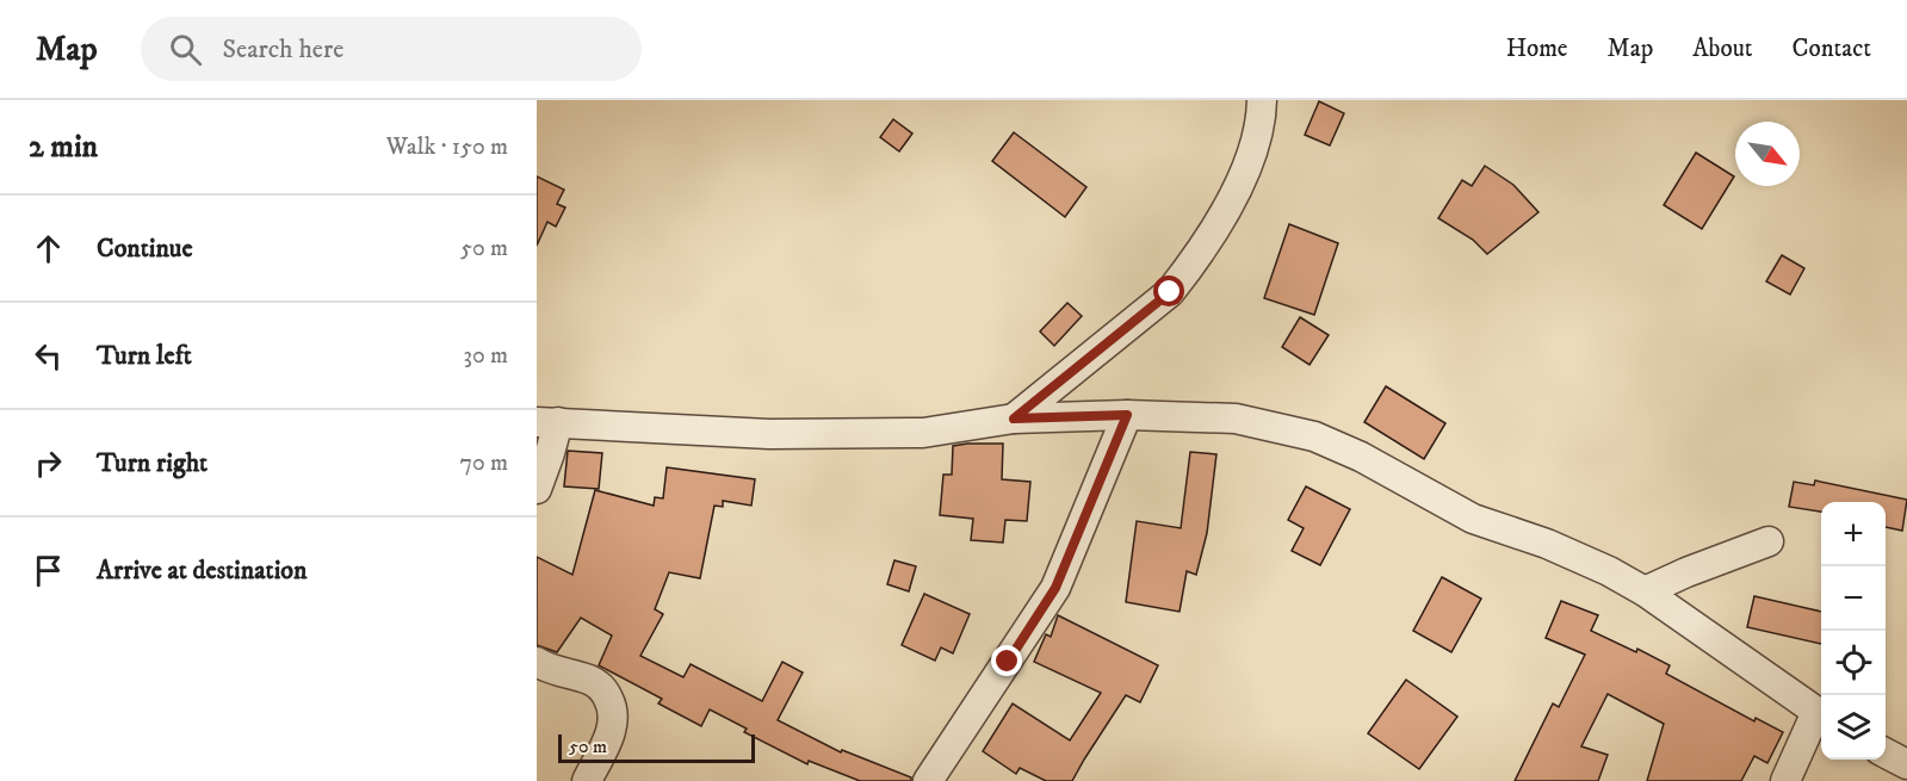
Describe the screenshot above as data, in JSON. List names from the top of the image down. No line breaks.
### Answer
{"scale_bar":"50 m","north":"bottom right","page":{"header":"Map","search":"Search here","nav":["Home","Map","About","Contact"],"heading":["2 min","Walk · 150 m"],"list":[["Continue","50 m"],["Turn left","30 m"],["Turn right","70 m"],"Arrive at destination"],"map_buttons":["+","−"],"scale":"50 m"}}
